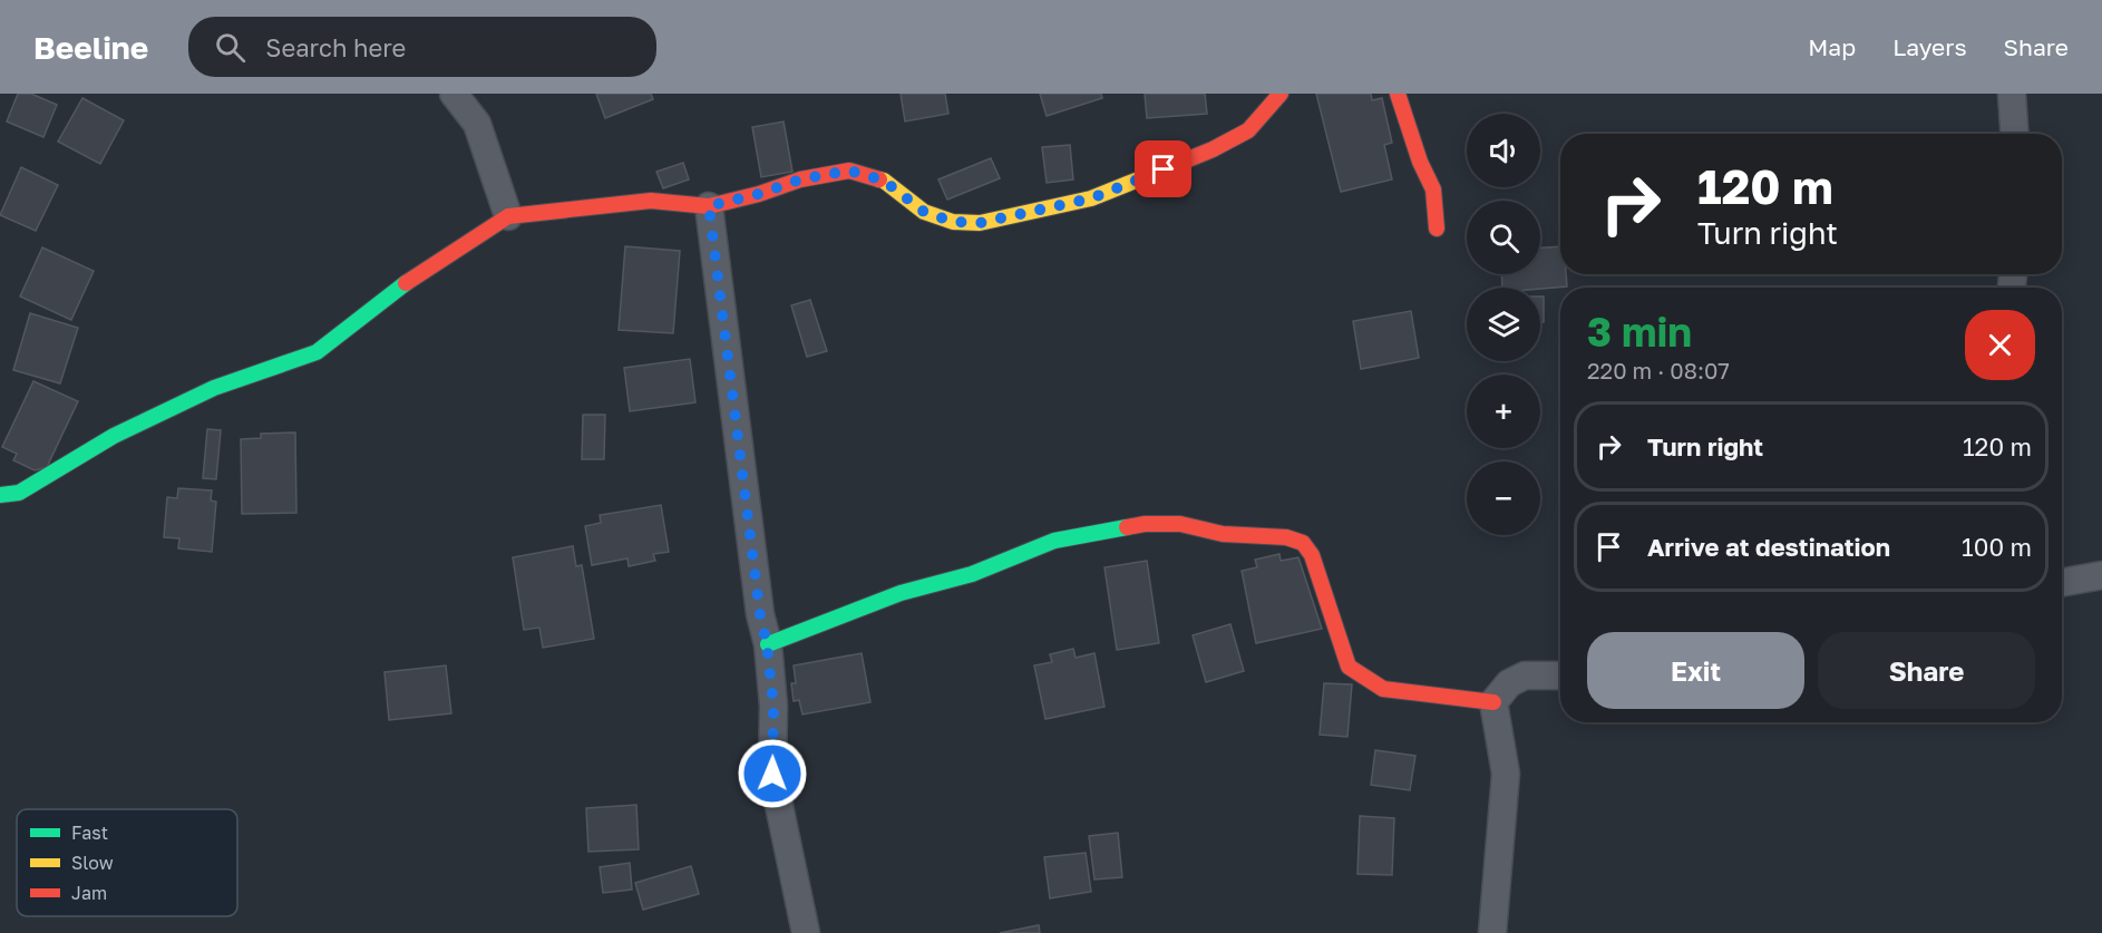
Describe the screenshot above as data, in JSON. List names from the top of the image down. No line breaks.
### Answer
{"legend":["Fast","Slow","Jam"],"page":{"header":"Beeline","search":"Search here","nav":["Map","Layers","Share"],"map_buttons":["+","−"],"turn":["120 m","Turn right"],"heading":["3 min","220 m · 08:07"],"list":[{"name":"Turn right","value":"120 m"},{"name":"Arrive at destination","value":"100 m"}],"buttons":["Exit","Share"]}}
